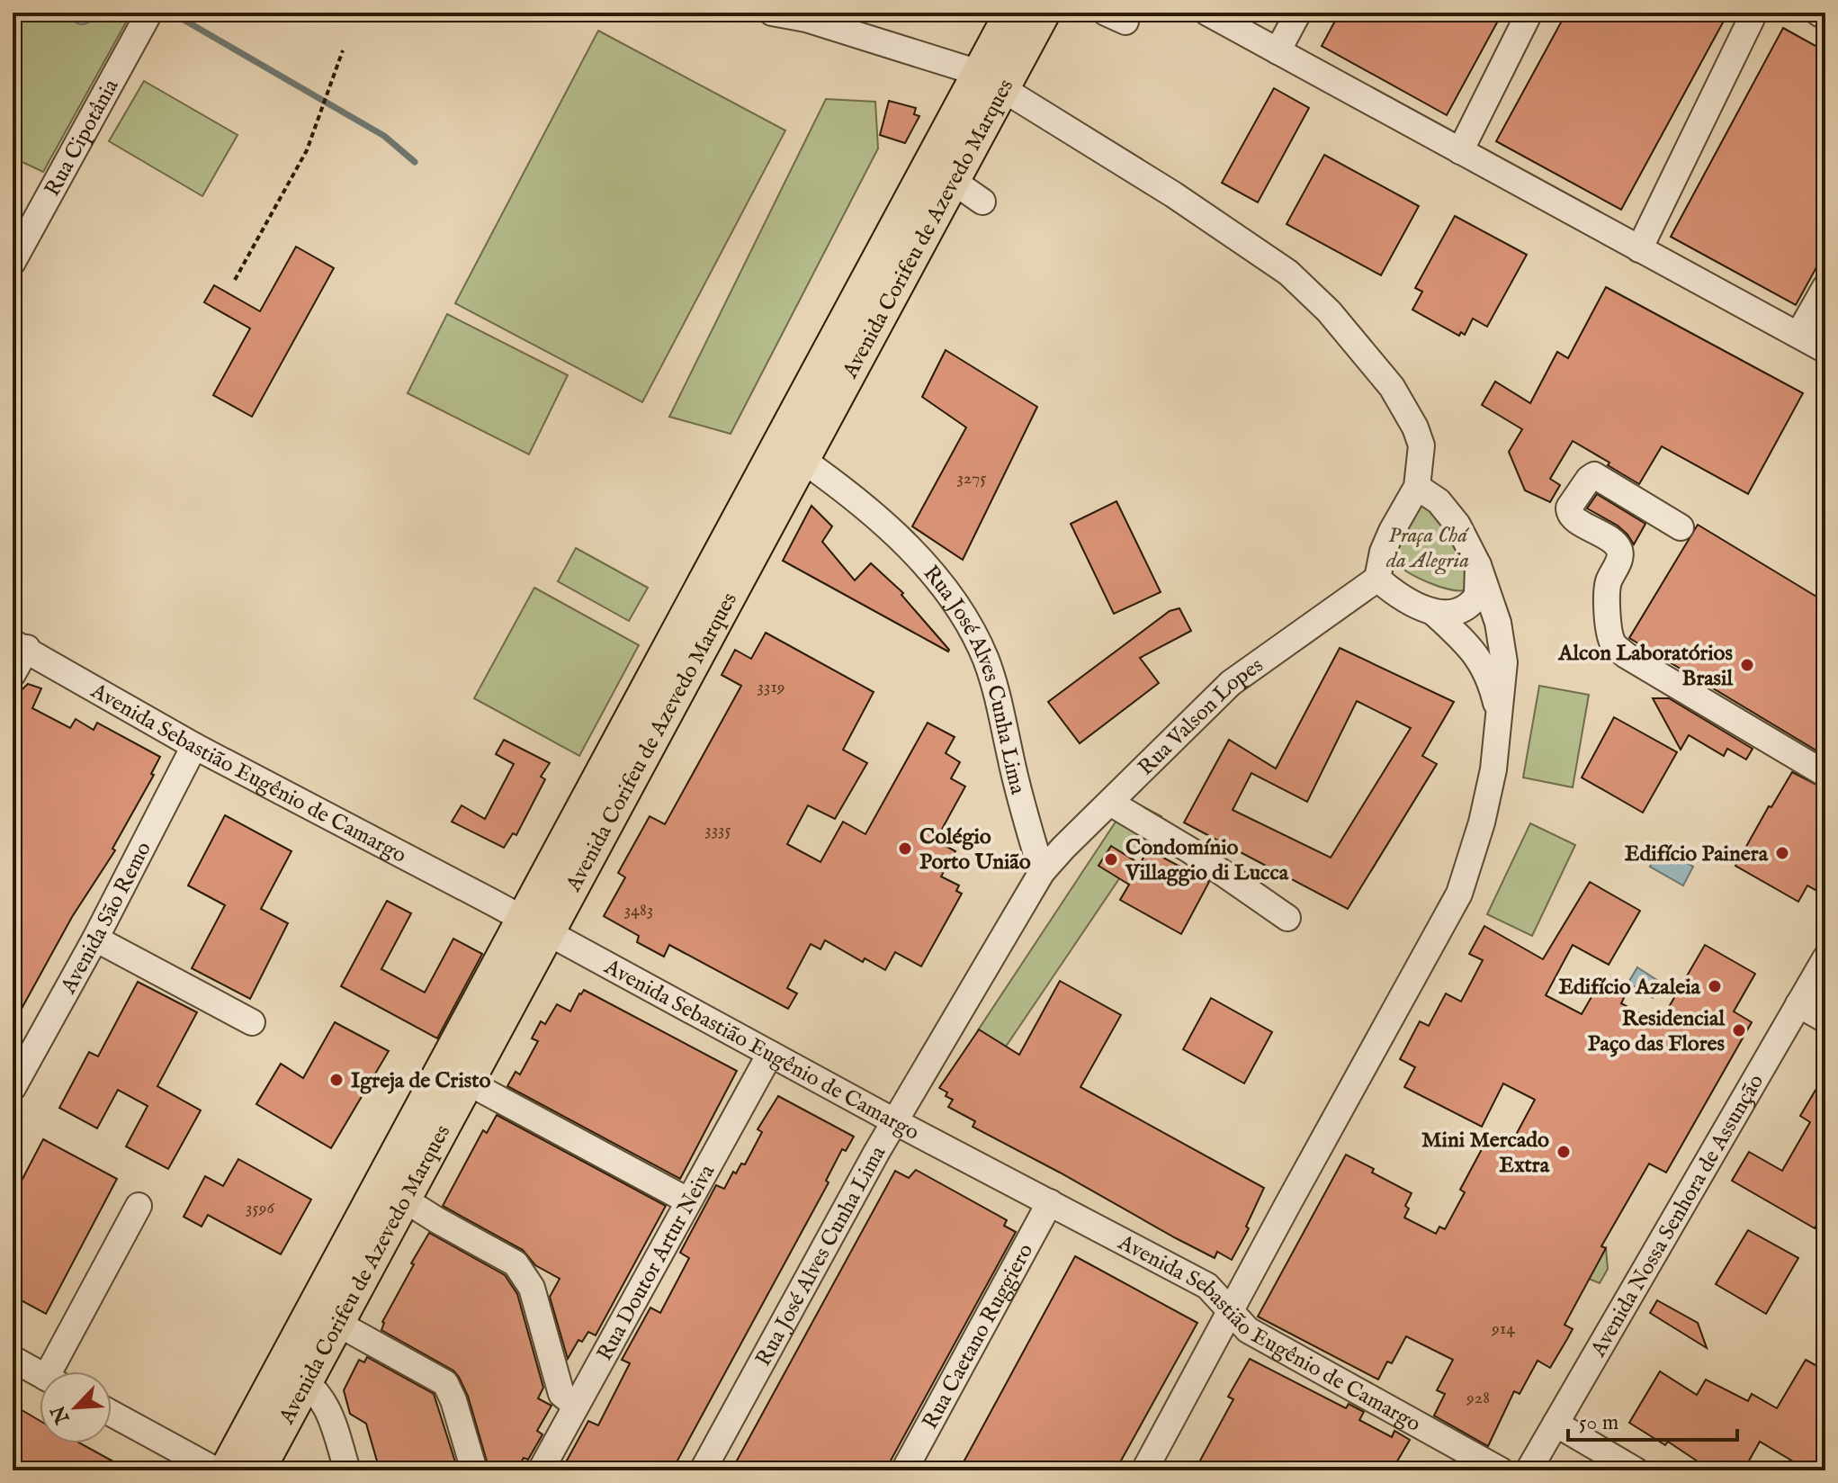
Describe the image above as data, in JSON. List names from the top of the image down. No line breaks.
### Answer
{"streets":{"main road":["Avenida Corifeu de Azevedo Marques"],"street":["Rua Cipotânia","Rua José Alves Cunha Lima","Rua Valson Lopes","Avenida Sebastião Eugênio de Camargo","Avenida São Remo","Avenida Nossa Senhora de Assunção","Rua Doutor Artur Neiva","Rua Caetano Ruggiero"]},"crossings":[["Avenida Corifeu de Azevedo Marques","Rua José Alves Cunha Lima"],["Avenida Corifeu de Azevedo Marques","Avenida Sebastião Eugênio de Camargo"],["Rua José Alves Cunha Lima","Rua Valson Lopes"],["Rua José Alves Cunha Lima","Avenida Sebastião Eugênio de Camargo"],["Avenida Sebastião Eugênio de Camargo","Avenida São Remo"],["Avenida Sebastião Eugênio de Camargo","Rua Doutor Artur Neiva"],["Avenida Sebastião Eugênio de Camargo","Rua Caetano Ruggiero"]],"parks":["Praça Chá da Alegria"],"places":["Alcon Laboratórios Brasil","Colégio Porto União","Edifício Painera","Condomínio Villaggio di Lucca","Edifício Azaleia","Residencial Paço das Flores","Igreja de Cristo","Mini Mercado Extra"],"house_numbers":["3275","3319","3335","3483","3596","914","928"],"scale_bar":"50 m","north":"bottom left"}
